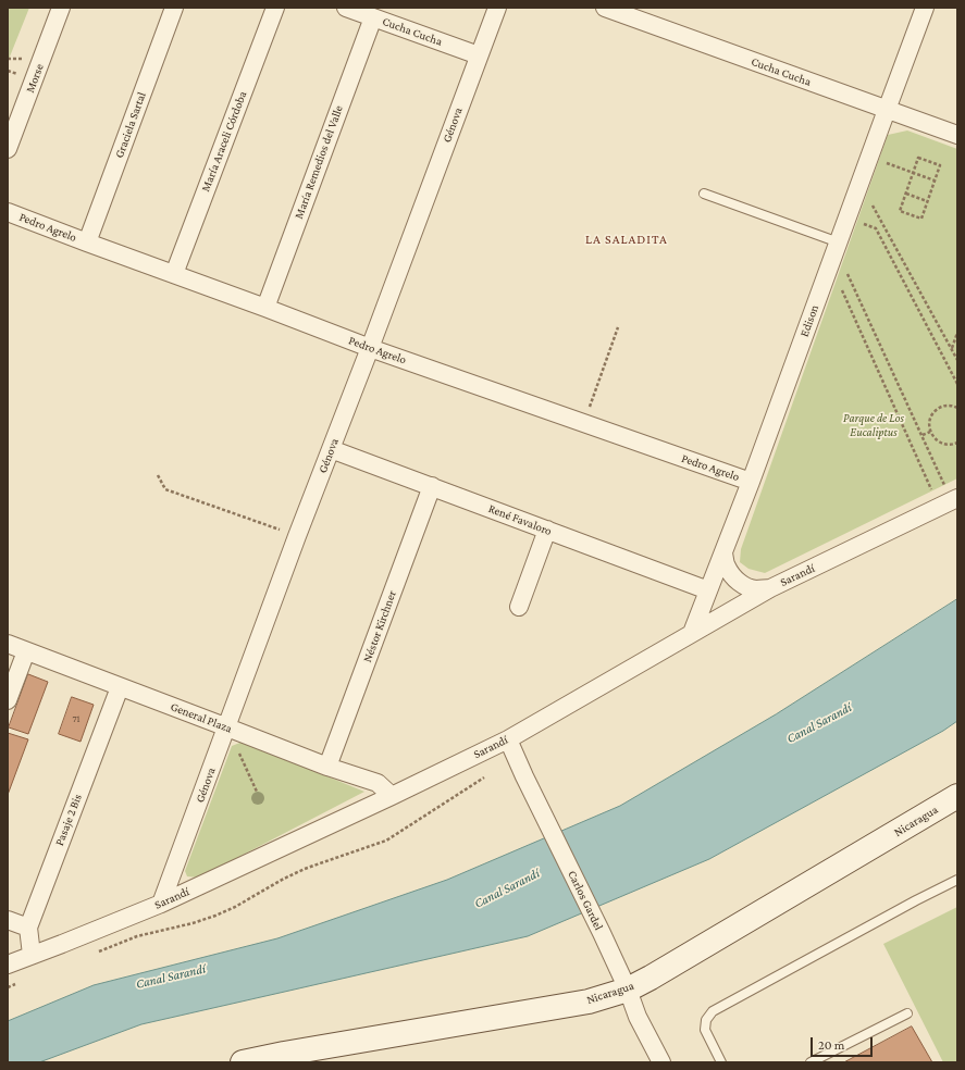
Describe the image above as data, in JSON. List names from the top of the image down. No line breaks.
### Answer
{"streets":{"main road":["Nicaragua"],"street":["Cucha Cucha","Morse","Graciela Sartal","Génova","María Araceli Córdoba","María Remedios del Valle","Pedro Agrelo","Edison","René Favaloro","Sarandí","Néstor Kirchner","General Plaza","Pasaje 2 Bis","Carlos Gardel"]},"crossings":[["Cucha Cucha","Génova"],["Cucha Cucha","María Remedios del Valle"],["Cucha Cucha","Edison"],["Graciela Sartal","Pedro Agrelo"],["Génova","Pedro Agrelo"],["Génova","René Favaloro"],["Génova","Sarandí"],["Génova","General Plaza"],["María Araceli Córdoba","Pedro Agrelo"],["María Remedios del Valle","Pedro Agrelo"],["Pedro Agrelo","Edison"],["Edison","René Favaloro"],["Edison","Sarandí"],["René Favaloro","Néstor Kirchner"],["Sarandí","General Plaza"],["Sarandí","Pasaje 2 Bis"],["Sarandí","Carlos Gardel"],["Néstor Kirchner","General Plaza"],["General Plaza","Pasaje 2 Bis"],["Nicaragua","Carlos Gardel"]],"districts":["LA SALADITA"],"water":["Canal Sarandí"],"parks":["Parque de Los Eucaliptus"],"house_numbers":["71"],"scale_bar":"20 m"}
